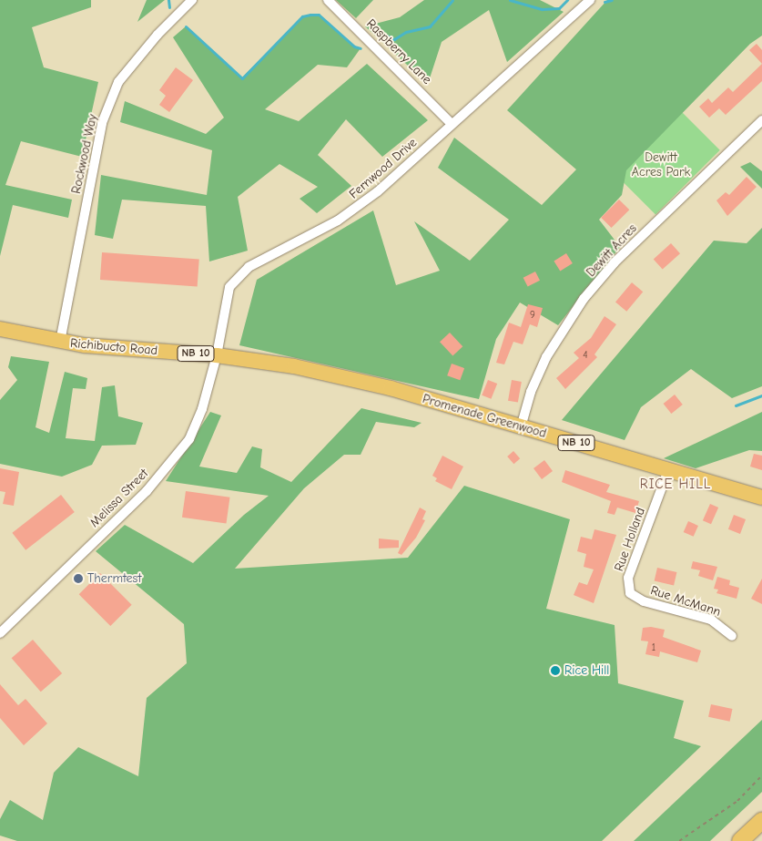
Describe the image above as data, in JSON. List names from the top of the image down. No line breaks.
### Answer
{"streets":{"main road":["Richibucto Road","NB 10","Promenade Greenwood"],"street":["Raspberry Lane","Rockwood Way","Fernwood Drive","Dewitt Acres","Melissa Street","Rue Holland","Rue McMann"]},"crossings":[["Raspberry Lane","Fernwood Drive"],["Rockwood Way","Richibucto Road"],["Fernwood Drive","Richibucto Road"],["Fernwood Drive","Melissa Street"],["Dewitt Acres","Promenade Greenwood"],["Richibucto Road","Promenade Greenwood"],["Richibucto Road","Melissa Street"],["Promenade Greenwood","Rue Holland"],["Rue Holland","Rue McMann"]],"districts":["RICE HILL"],"parks":["Dewitt Acres Park"],"places":["Thermtest","Rice Hill"],"house_numbers":["9","4","1"]}
